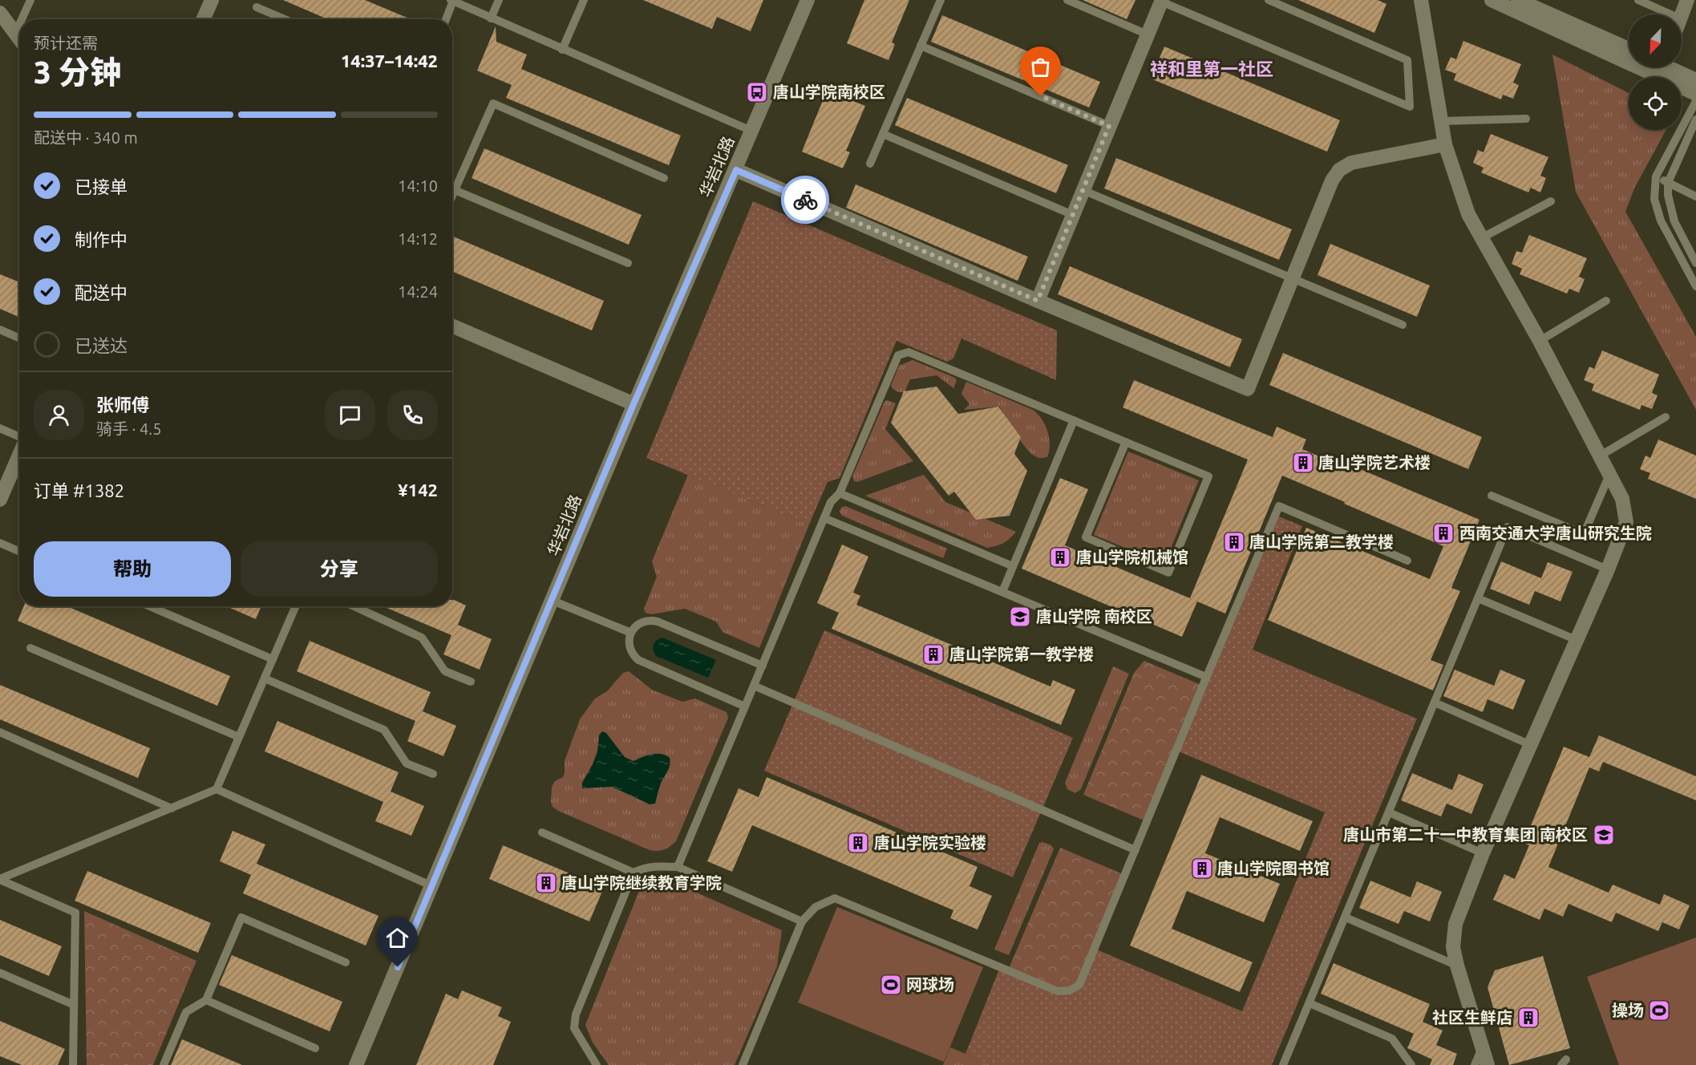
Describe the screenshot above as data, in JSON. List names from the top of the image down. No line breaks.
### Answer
{"streets":{"street":["华岩北路"]},"districts":["祥和里第一社区"],"places":{"bus stop":["唐山学院南校区"],"building":["唐山学院艺术楼","西南交通大学唐山研究生院","唐山学院第二教学楼","唐山学院机械馆","唐山学院第一教学楼","唐山学院实验楼","唐山学院图书馆","唐山学院继续教育学院","社区生鲜店"],"school or university":["唐山学院 南校区","唐山市第二十一中教育集团 南校区"],"sports":["网球场","操场"]},"north":"bottom left","page":{"heading":["3 分钟","预计还需","14:37–14:42"],"panel":["张师傅","骑手 · 4.5","订单 #1382","¥142"],"bar":"配送中 · 340 m","list":[["已接单","14:10"],["制作中","14:12"],["配送中","14:24"],"已送达"],"buttons":["帮助","分享"]}}
